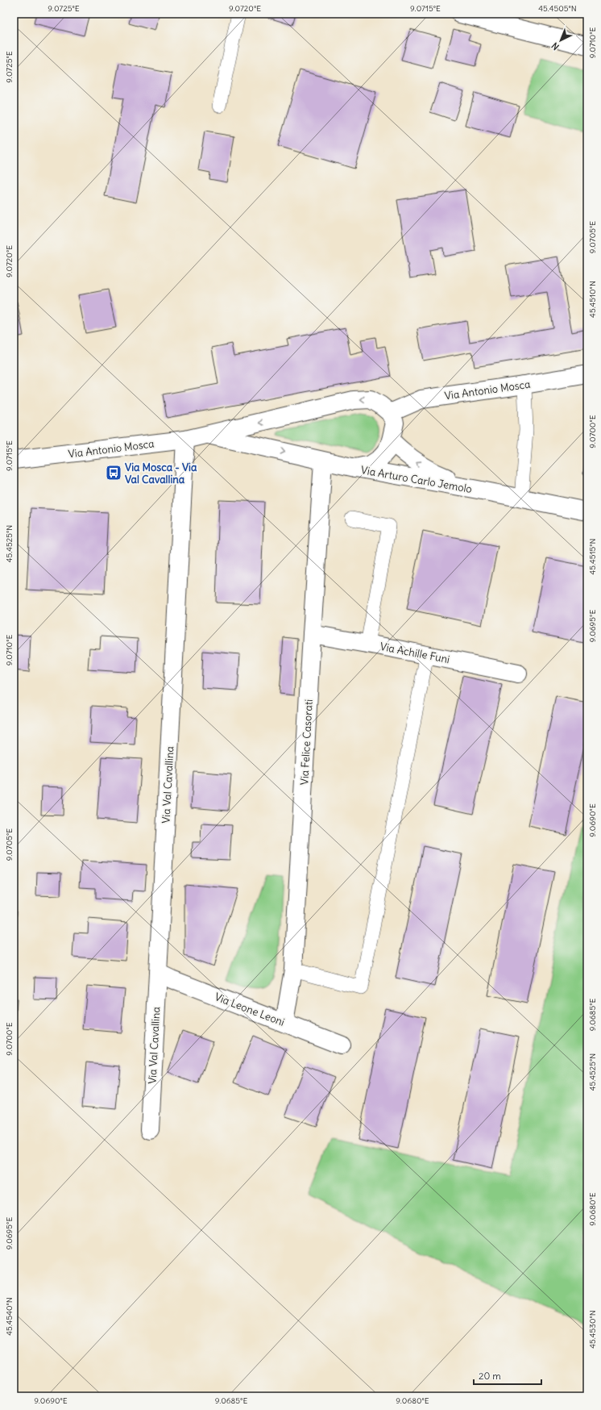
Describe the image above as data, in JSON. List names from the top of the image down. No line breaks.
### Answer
{"streets":{"street":["Via Antonio Mosca","Via Arturo Carlo Jemolo","Via Achille Funi","Via Felice Casorati","Via Val Cavallina","Via Leone Leoni"]},"crossings":[["Via Antonio Mosca","Via Arturo Carlo Jemolo"],["Via Antonio Mosca","Via Val Cavallina"],["Via Arturo Carlo Jemolo","Via Felice Casorati"],["Via Achille Funi","Via Felice Casorati"],["Via Felice Casorati","Via Leone Leoni"],["Via Val Cavallina","Via Leone Leoni"]],"places":{"bus stop":["Via Mosca - Via Val Cavallina"]},"scale_bar":"20 m","north":"bottom left","coordinates":["9.0725°E","9.0720°E","9.0715°E","45.4505°N","9.0710°E","9.0705°E","45.4510°N","9.0700°E","45.4525°N","45.4515°N","9.0695°E","9.0690°E","9.0685°E","9.0680°E","45.4540°N","45.4530°N"]}
